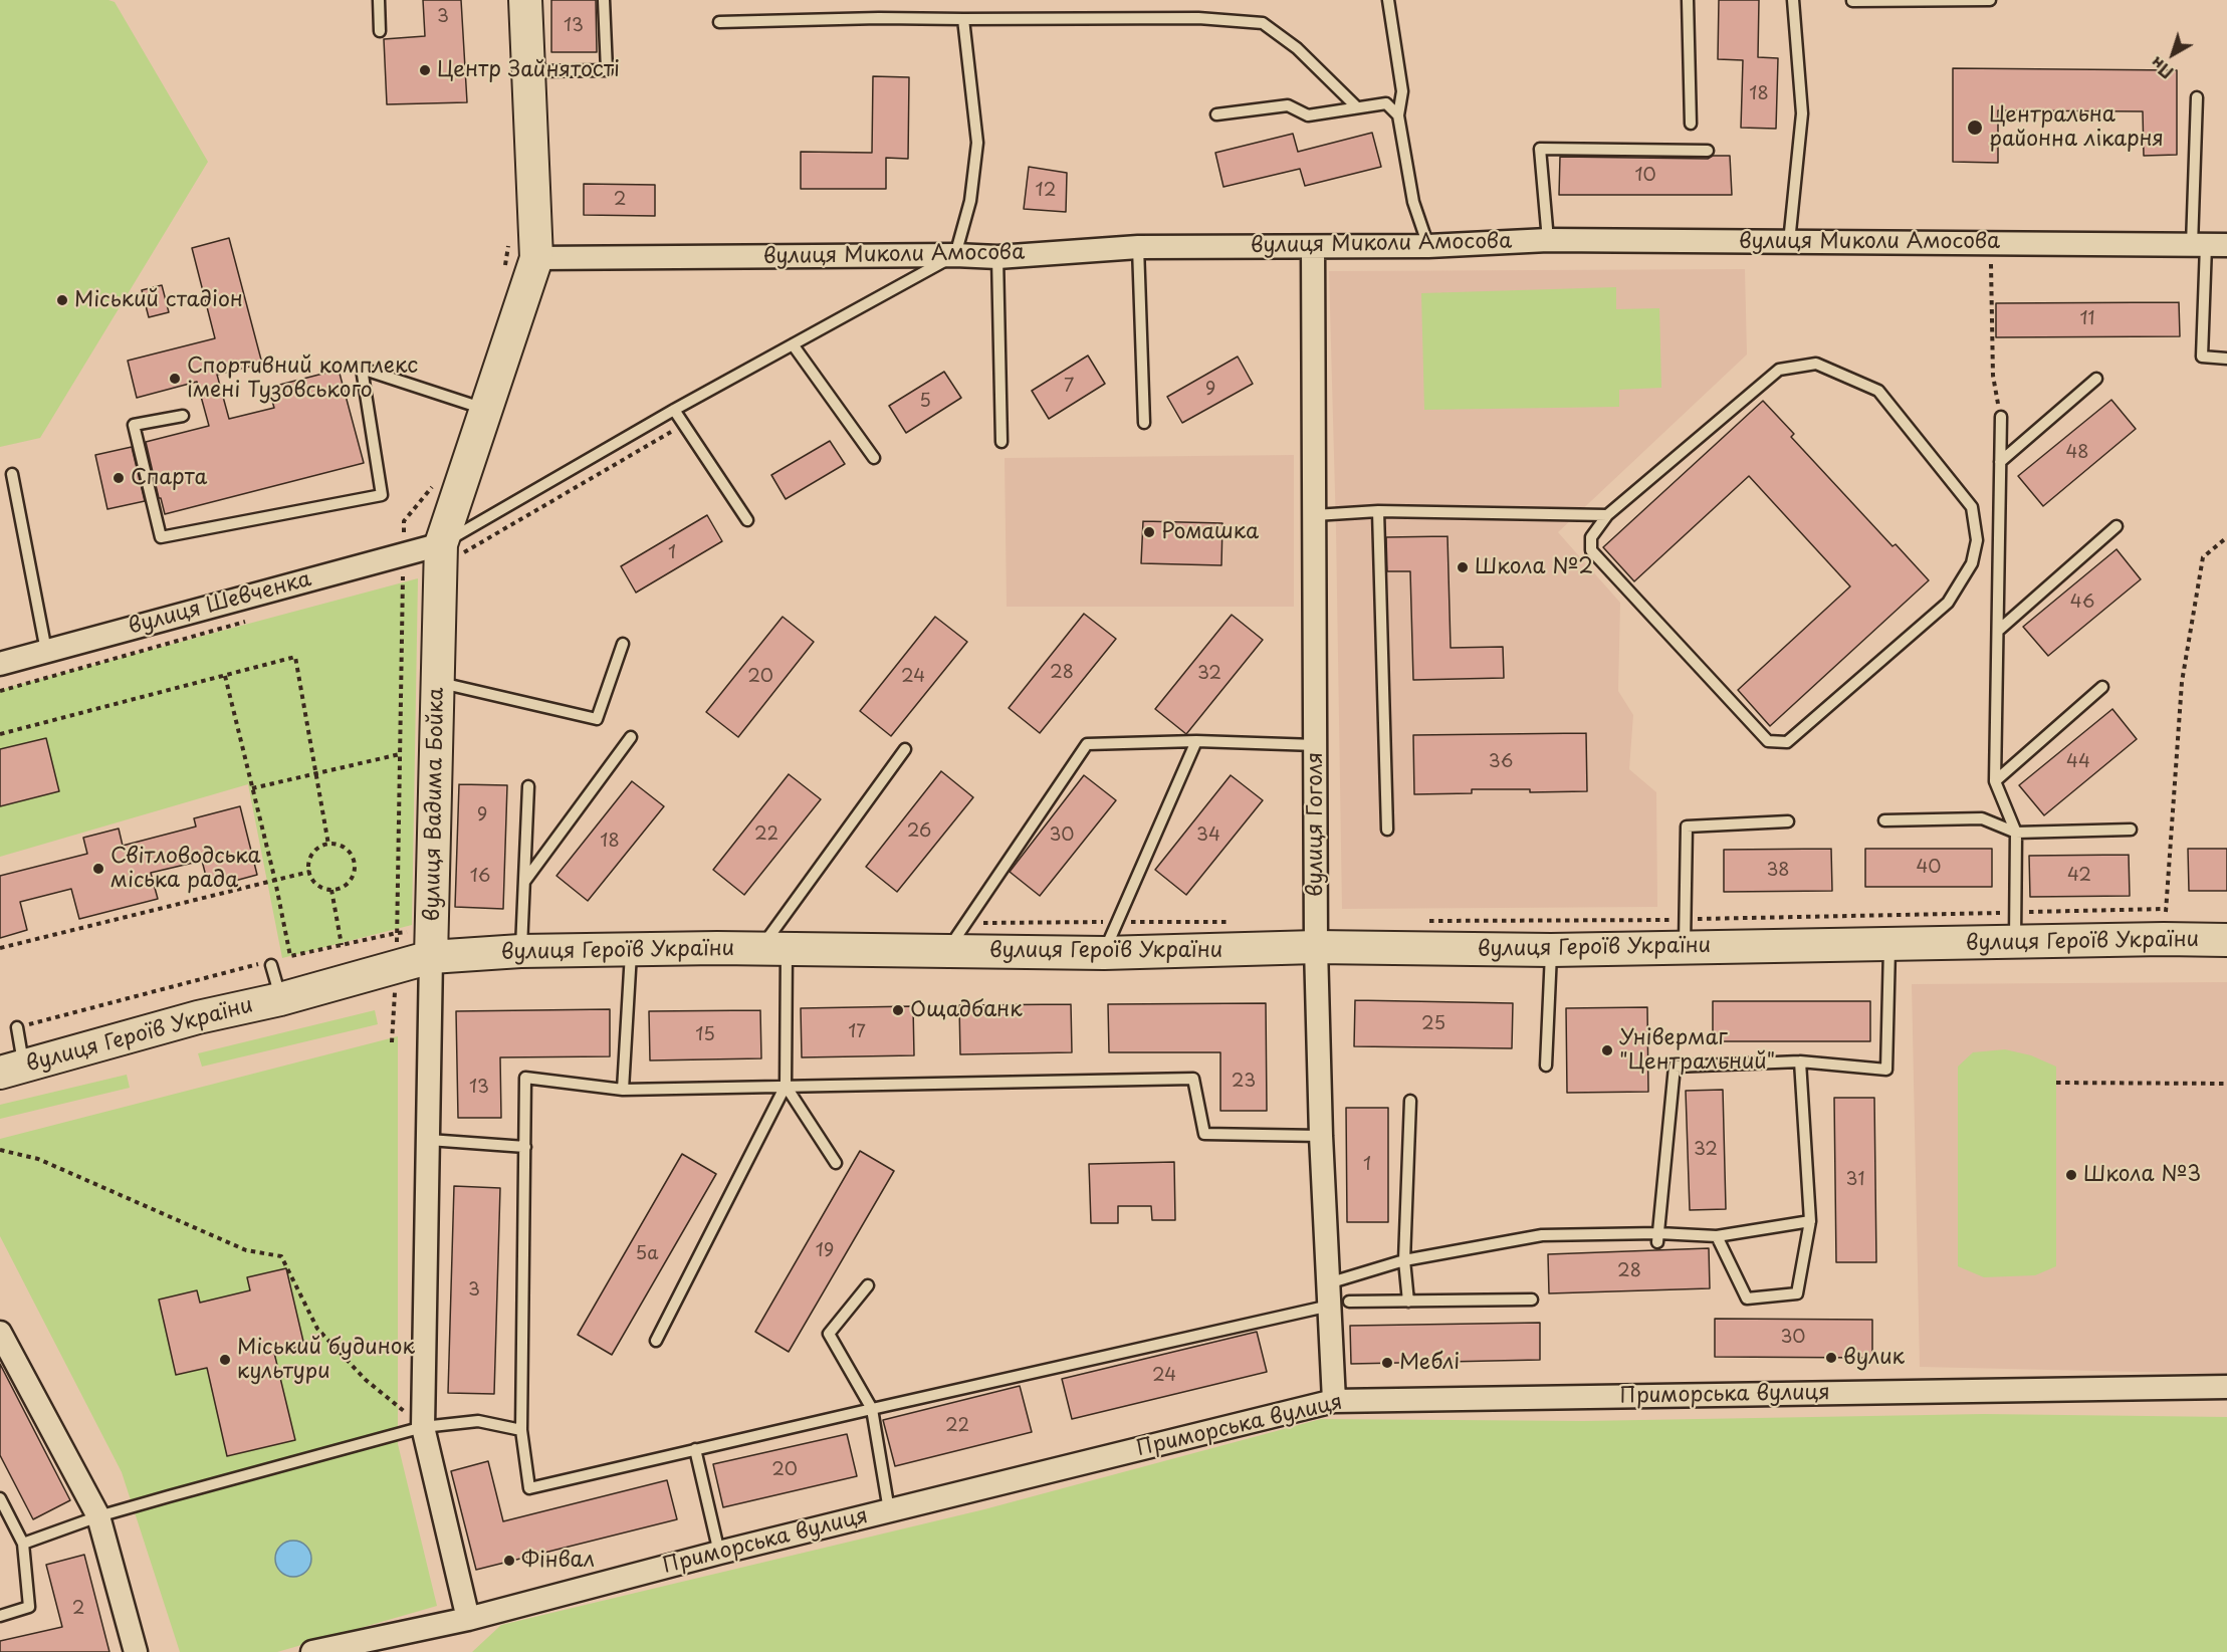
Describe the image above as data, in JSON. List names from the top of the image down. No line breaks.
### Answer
{"streets":{"main road":["вулиця Вадима Бойка","вулиця Героїв України"],"street":["вулиця Миколи Амосова","вулиця Шевченка","вулиця Гоголя","Приморська вулиця"]},"crossings":[["вулиця Миколи Амосова","вулиця Вадима Бойка"],["вулиця Миколи Амосова","вулиця Гоголя"],["вулиця Шевченка","вулиця Вадима Бойка"],["вулиця Вадима Бойка","вулиця Героїв України"],["вулиця Вадима Бойка","Приморська вулиця"],["вулиця Гоголя","вулиця Героїв України"],["вулиця Гоголя","Приморська вулиця"]],"places":["Центр Зайнятості","Центральна районна лікарня","Міський стадіон","Спортивний комплекс імені Тузовського","Спарта","Ромашка","Школа №2","Світловодська міська рада","Ощадбанк","Універмаг \"Центральний\"","Школа №3","вулик","Міський будинок культури","Меблі","Фінвал"],"house_numbers":["3","13","18","10","12","2","11","7","9","5","48","1","46","28","32","20","24","36","44","9","26","22","30","34","18","40","38","42","16","25","17","15","23","13","32","1","31","19","5а","28","3","30","24","22","20","2"],"north":"bottom left"}
